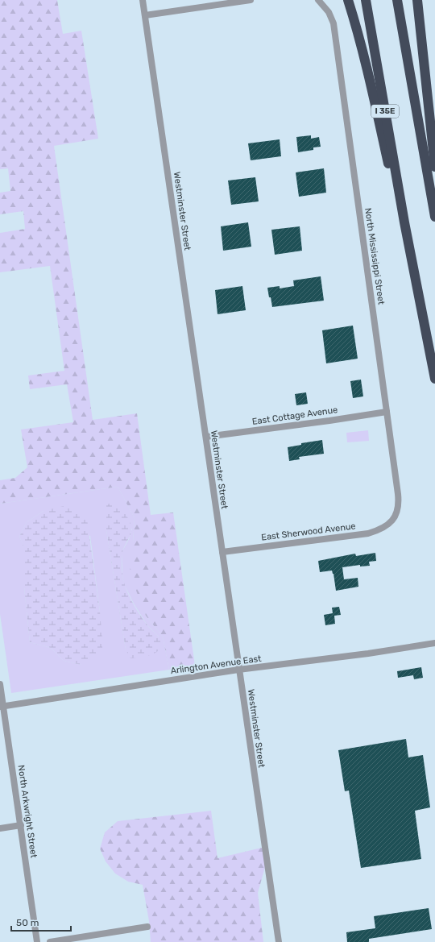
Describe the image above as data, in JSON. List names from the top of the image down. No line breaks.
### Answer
{"streets":{"highway":["I 35E"],"street":["Westminster Street","North Mississippi Street","East Cottage Avenue","East Sherwood Avenue","Arlington Avenue East","North Arkwright Street"]},"crossings":[["Westminster Street","East Cottage Avenue"],["Westminster Street","East Sherwood Avenue"],["Westminster Street","Arlington Avenue East"],["North Mississippi Street","East Cottage Avenue"],["North Mississippi Street","East Sherwood Avenue"],["Arlington Avenue East","North Arkwright Street"]],"scale_bar":"50 m"}
